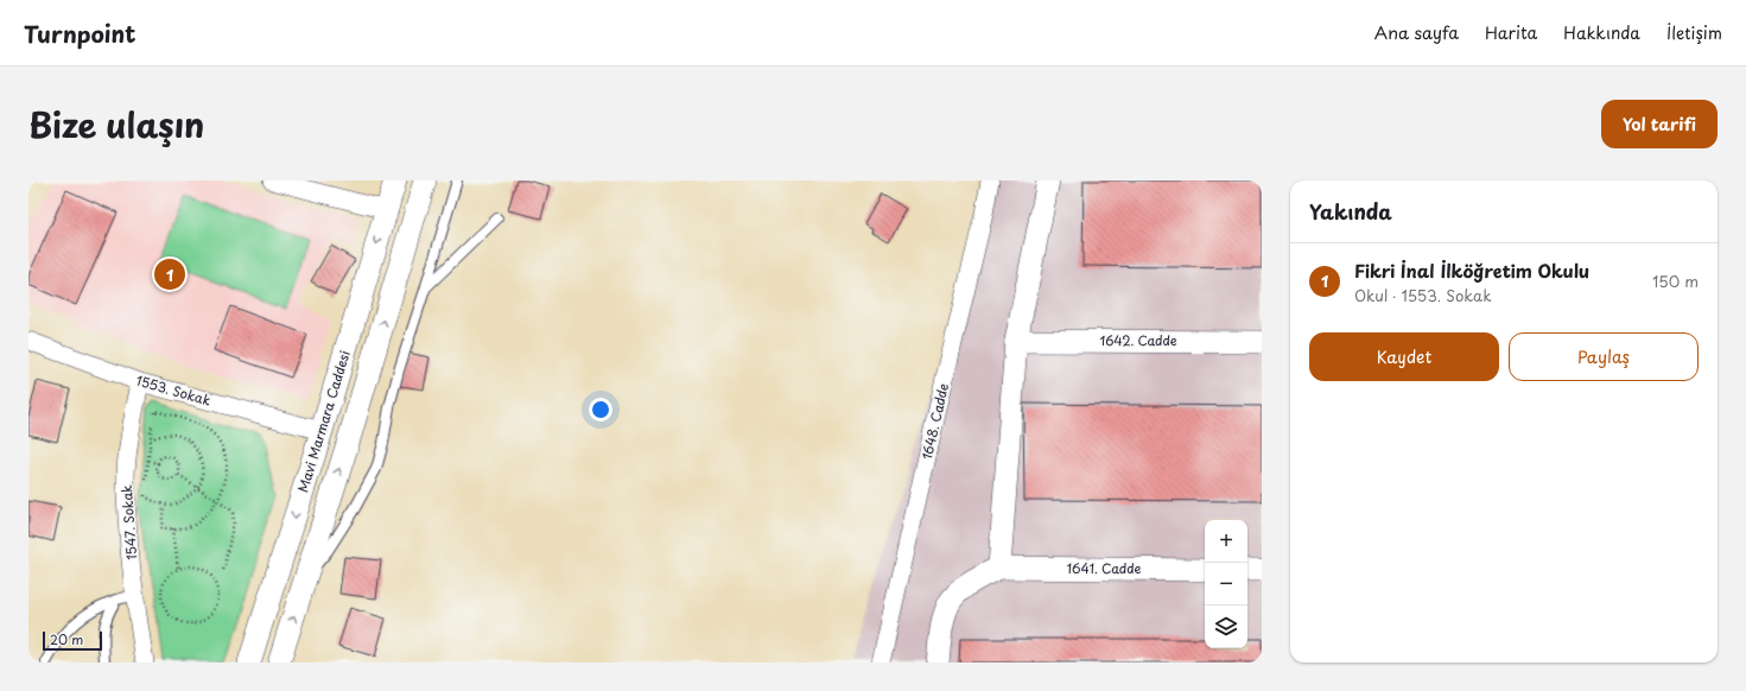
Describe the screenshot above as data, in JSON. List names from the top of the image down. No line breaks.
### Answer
{"streets":{"street":["1642. Cadde","1553. Sokak","Mavi Marmara Caddesi","1648. Cadde","1547. Sokak","1641. Cadde"]},"crossings":[["1553. Sokak","Mavi Marmara Caddesi"],["1553. Sokak","1547. Sokak"]],"scale_bar":"20 m","page":{"header":"Turnpoint","nav":["Ana sayfa","Harita","Hakkında","İletişim"],"title":"Bize ulaşın","buttons":["Yol tarifi",["Kaydet","Paylaş"]],"heading":"Yakında","list":[{"mark":"1","name":"Fikri İnal İlköğretim Okulu","note":"Okul · 1553. Sokak","value":"150 m"}],"pins":"1","map_buttons":["+","−"],"scale":"20 m"}}
